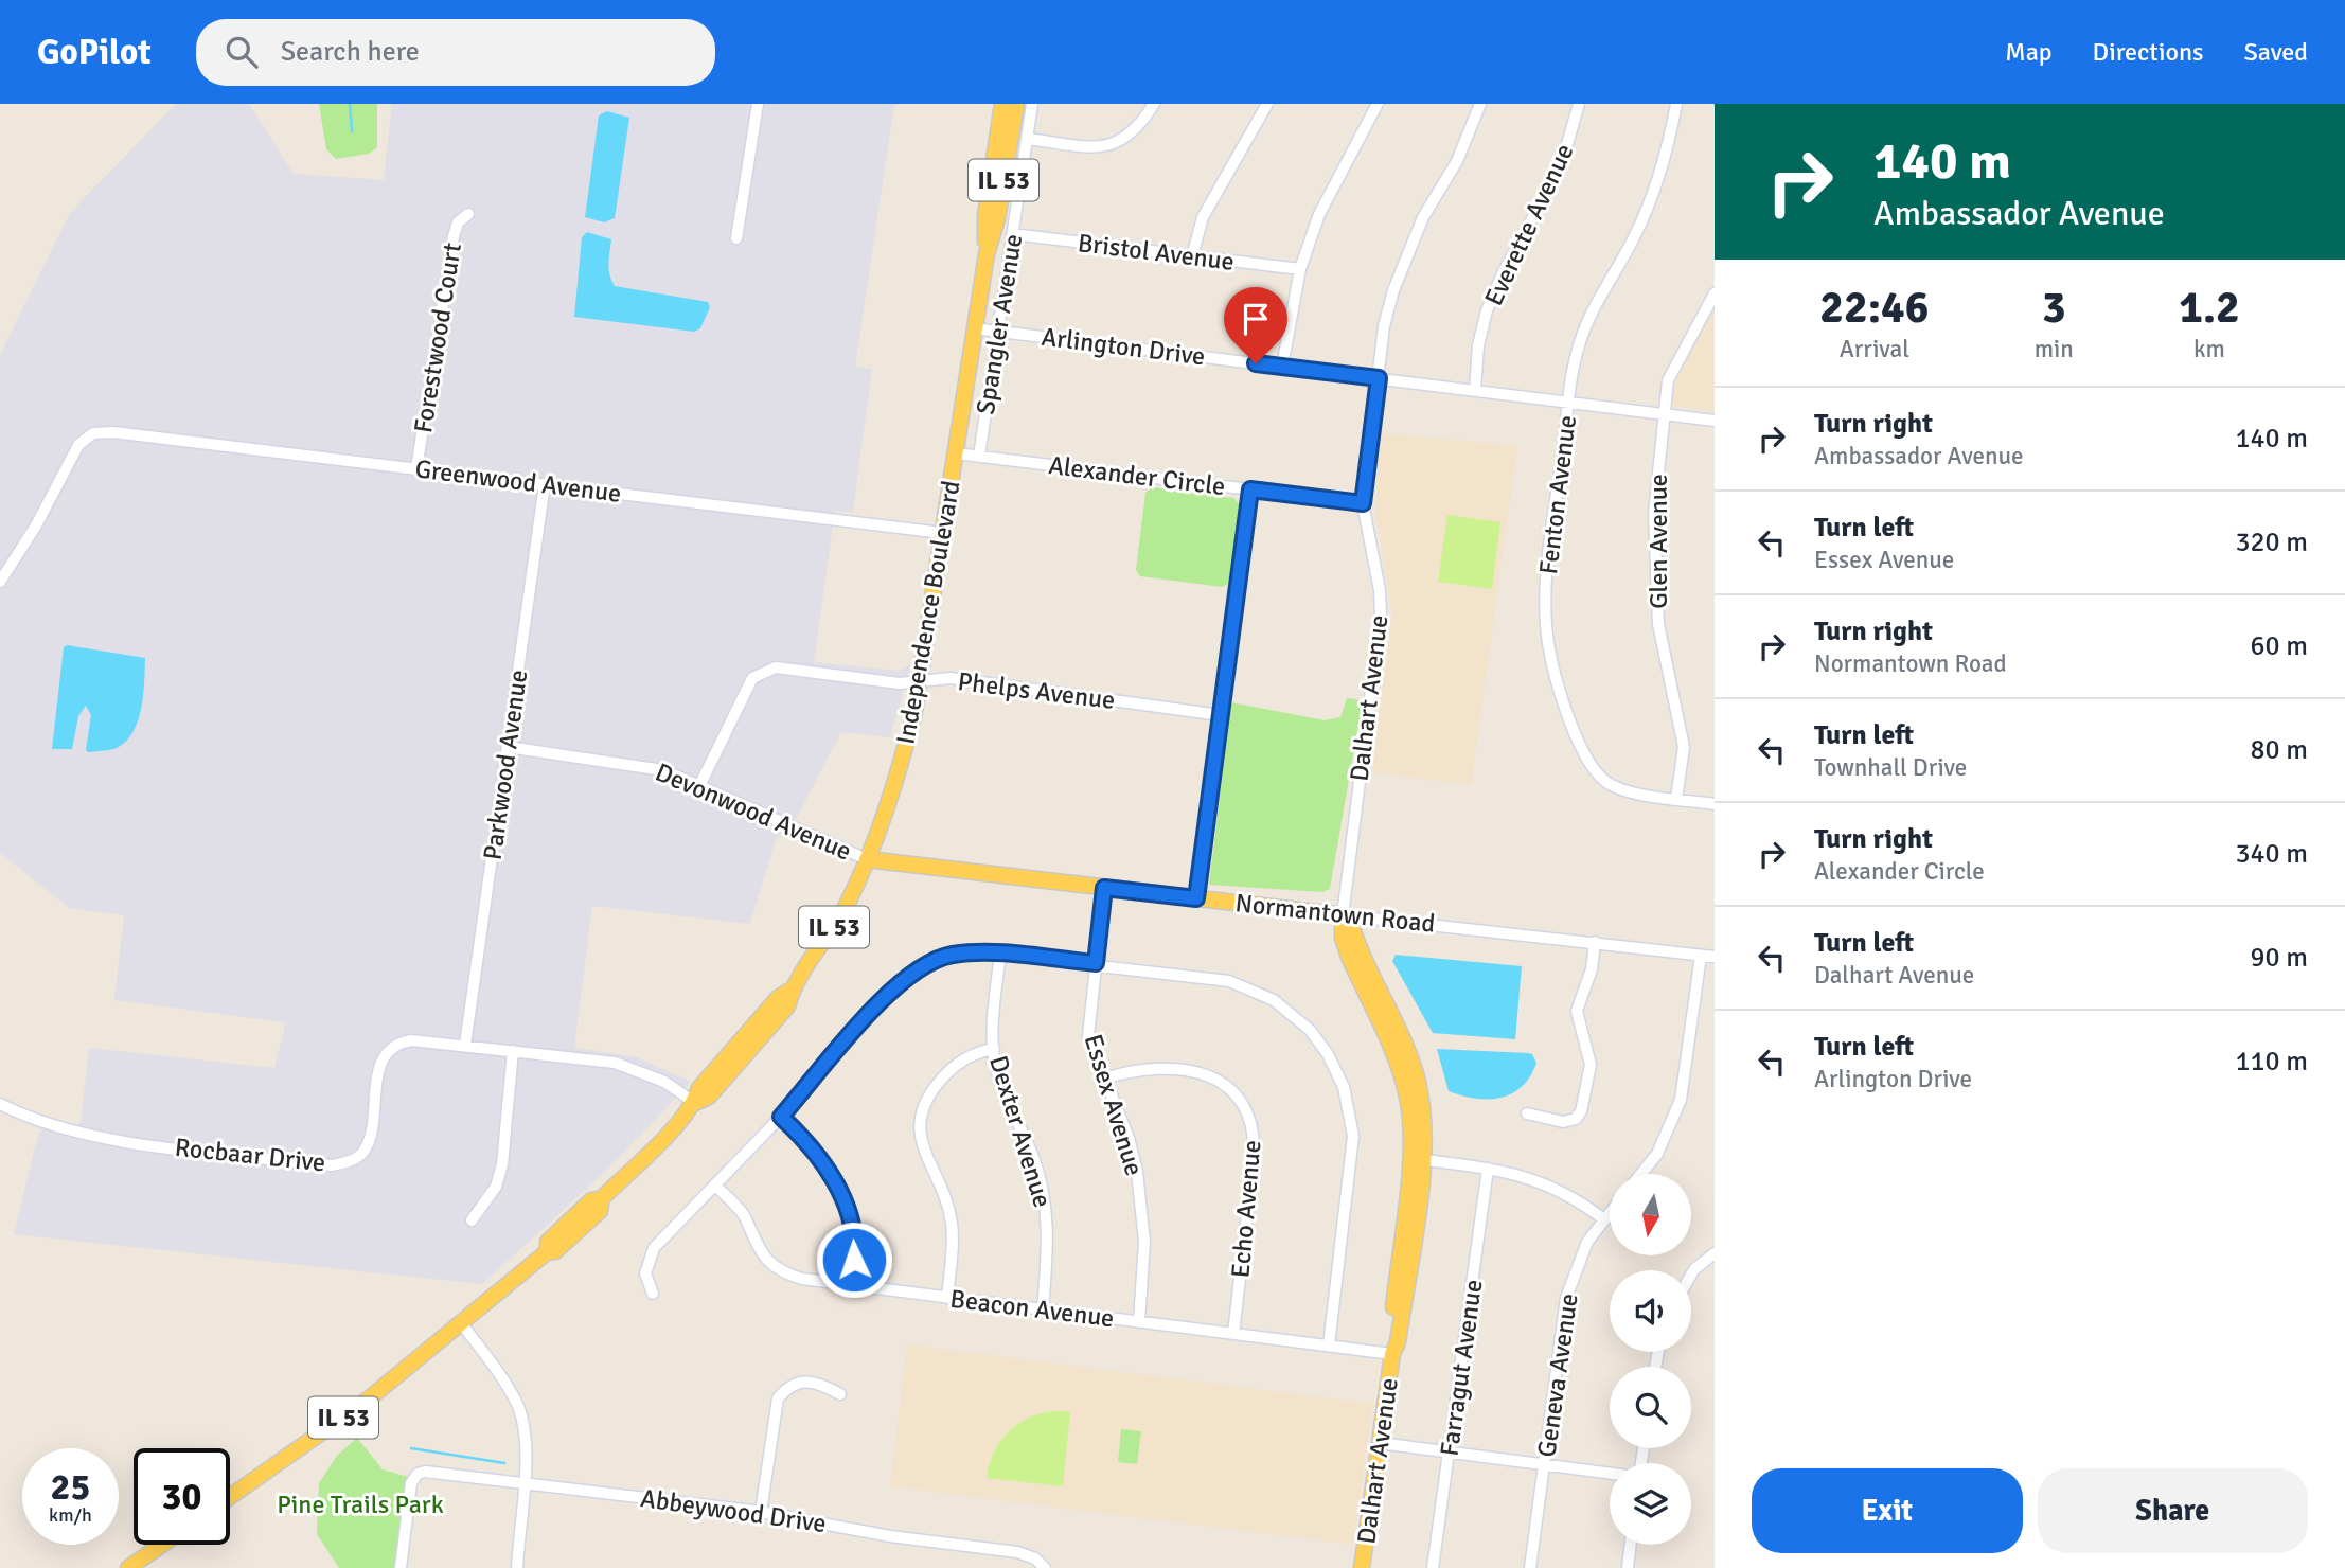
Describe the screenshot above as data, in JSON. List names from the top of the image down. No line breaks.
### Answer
{"streets":{"main road":["IL 53","Independence Boulevard","Dalhart Avenue","Normantown Road"],"street":["Everette Avenue","Bristol Avenue","Spangler Avenue","Forestwood Court","Arlington Drive","Alexander Circle","Greenwood Avenue","Fenton Avenue","Glen Avenue","Phelps Avenue","Parkwood Avenue","Devonwood Avenue","Essex Avenue","Dexter Avenue","Rocbaar Drive","Echo Avenue","Beacon Avenue","Farragut Avenue","Geneva Avenue","Abbeywood Drive"]},"crossings":[["Everette Avenue","Arlington Drive"],["Bristol Avenue","Spangler Avenue"],["Spangler Avenue","Arlington Drive"],["Spangler Avenue","Alexander Circle"],["Forestwood Court","Greenwood Avenue"],["Arlington Drive","Fenton Avenue"],["Arlington Drive","Glen Avenue"],["Arlington Drive","Independence Boulevard"],["Arlington Drive","Dalhart Avenue"],["Alexander Circle","Independence Boulevard"],["Alexander Circle","Dalhart Avenue"],["Greenwood Avenue","Independence Boulevard"],["Greenwood Avenue","Parkwood Avenue"],["Fenton Avenue","Glen Avenue"],["Independence Boulevard","Phelps Avenue"],["Independence Boulevard","Devonwood Avenue"],["Independence Boulevard","Normantown Road"],["Phelps Avenue","Devonwood Avenue"],["Dalhart Avenue","Normantown Road"],["Dalhart Avenue","Beacon Avenue"],["Parkwood Avenue","Devonwood Avenue"],["Parkwood Avenue","Rocbaar Drive"],["Devonwood Avenue","Normantown Road"],["Normantown Road","Essex Avenue"],["Essex Avenue","Echo Avenue"],["Essex Avenue","Beacon Avenue"],["Dexter Avenue","Beacon Avenue"],["Echo Avenue","Beacon Avenue"]],"parks":["Pine Trails Park"],"north":"bottom","page":{"header":"GoPilot","search":"Search here","nav":["Map","Directions","Saved"],"turn":["140 m","Ambassador Avenue"],"eta":["22:46","Arrival","3","min","1.2","km"],"list":[{"name":"Turn right","note":"Ambassador Avenue","value":"140 m"},{"name":"Turn left","note":"Essex Avenue","value":"320 m"},{"name":"Turn right","note":"Normantown Road","value":"60 m"},{"name":"Turn left","note":"Townhall Drive","value":"80 m"},{"name":"Turn right","note":"Alexander Circle","value":"340 m"},{"name":"Turn left","note":"Dalhart Avenue","value":"90 m"},{"name":"Turn left","note":"Arlington Drive","value":"110 m"}],"speed":"25 km/h","limit":"30","buttons":["Exit","Share"]}}
